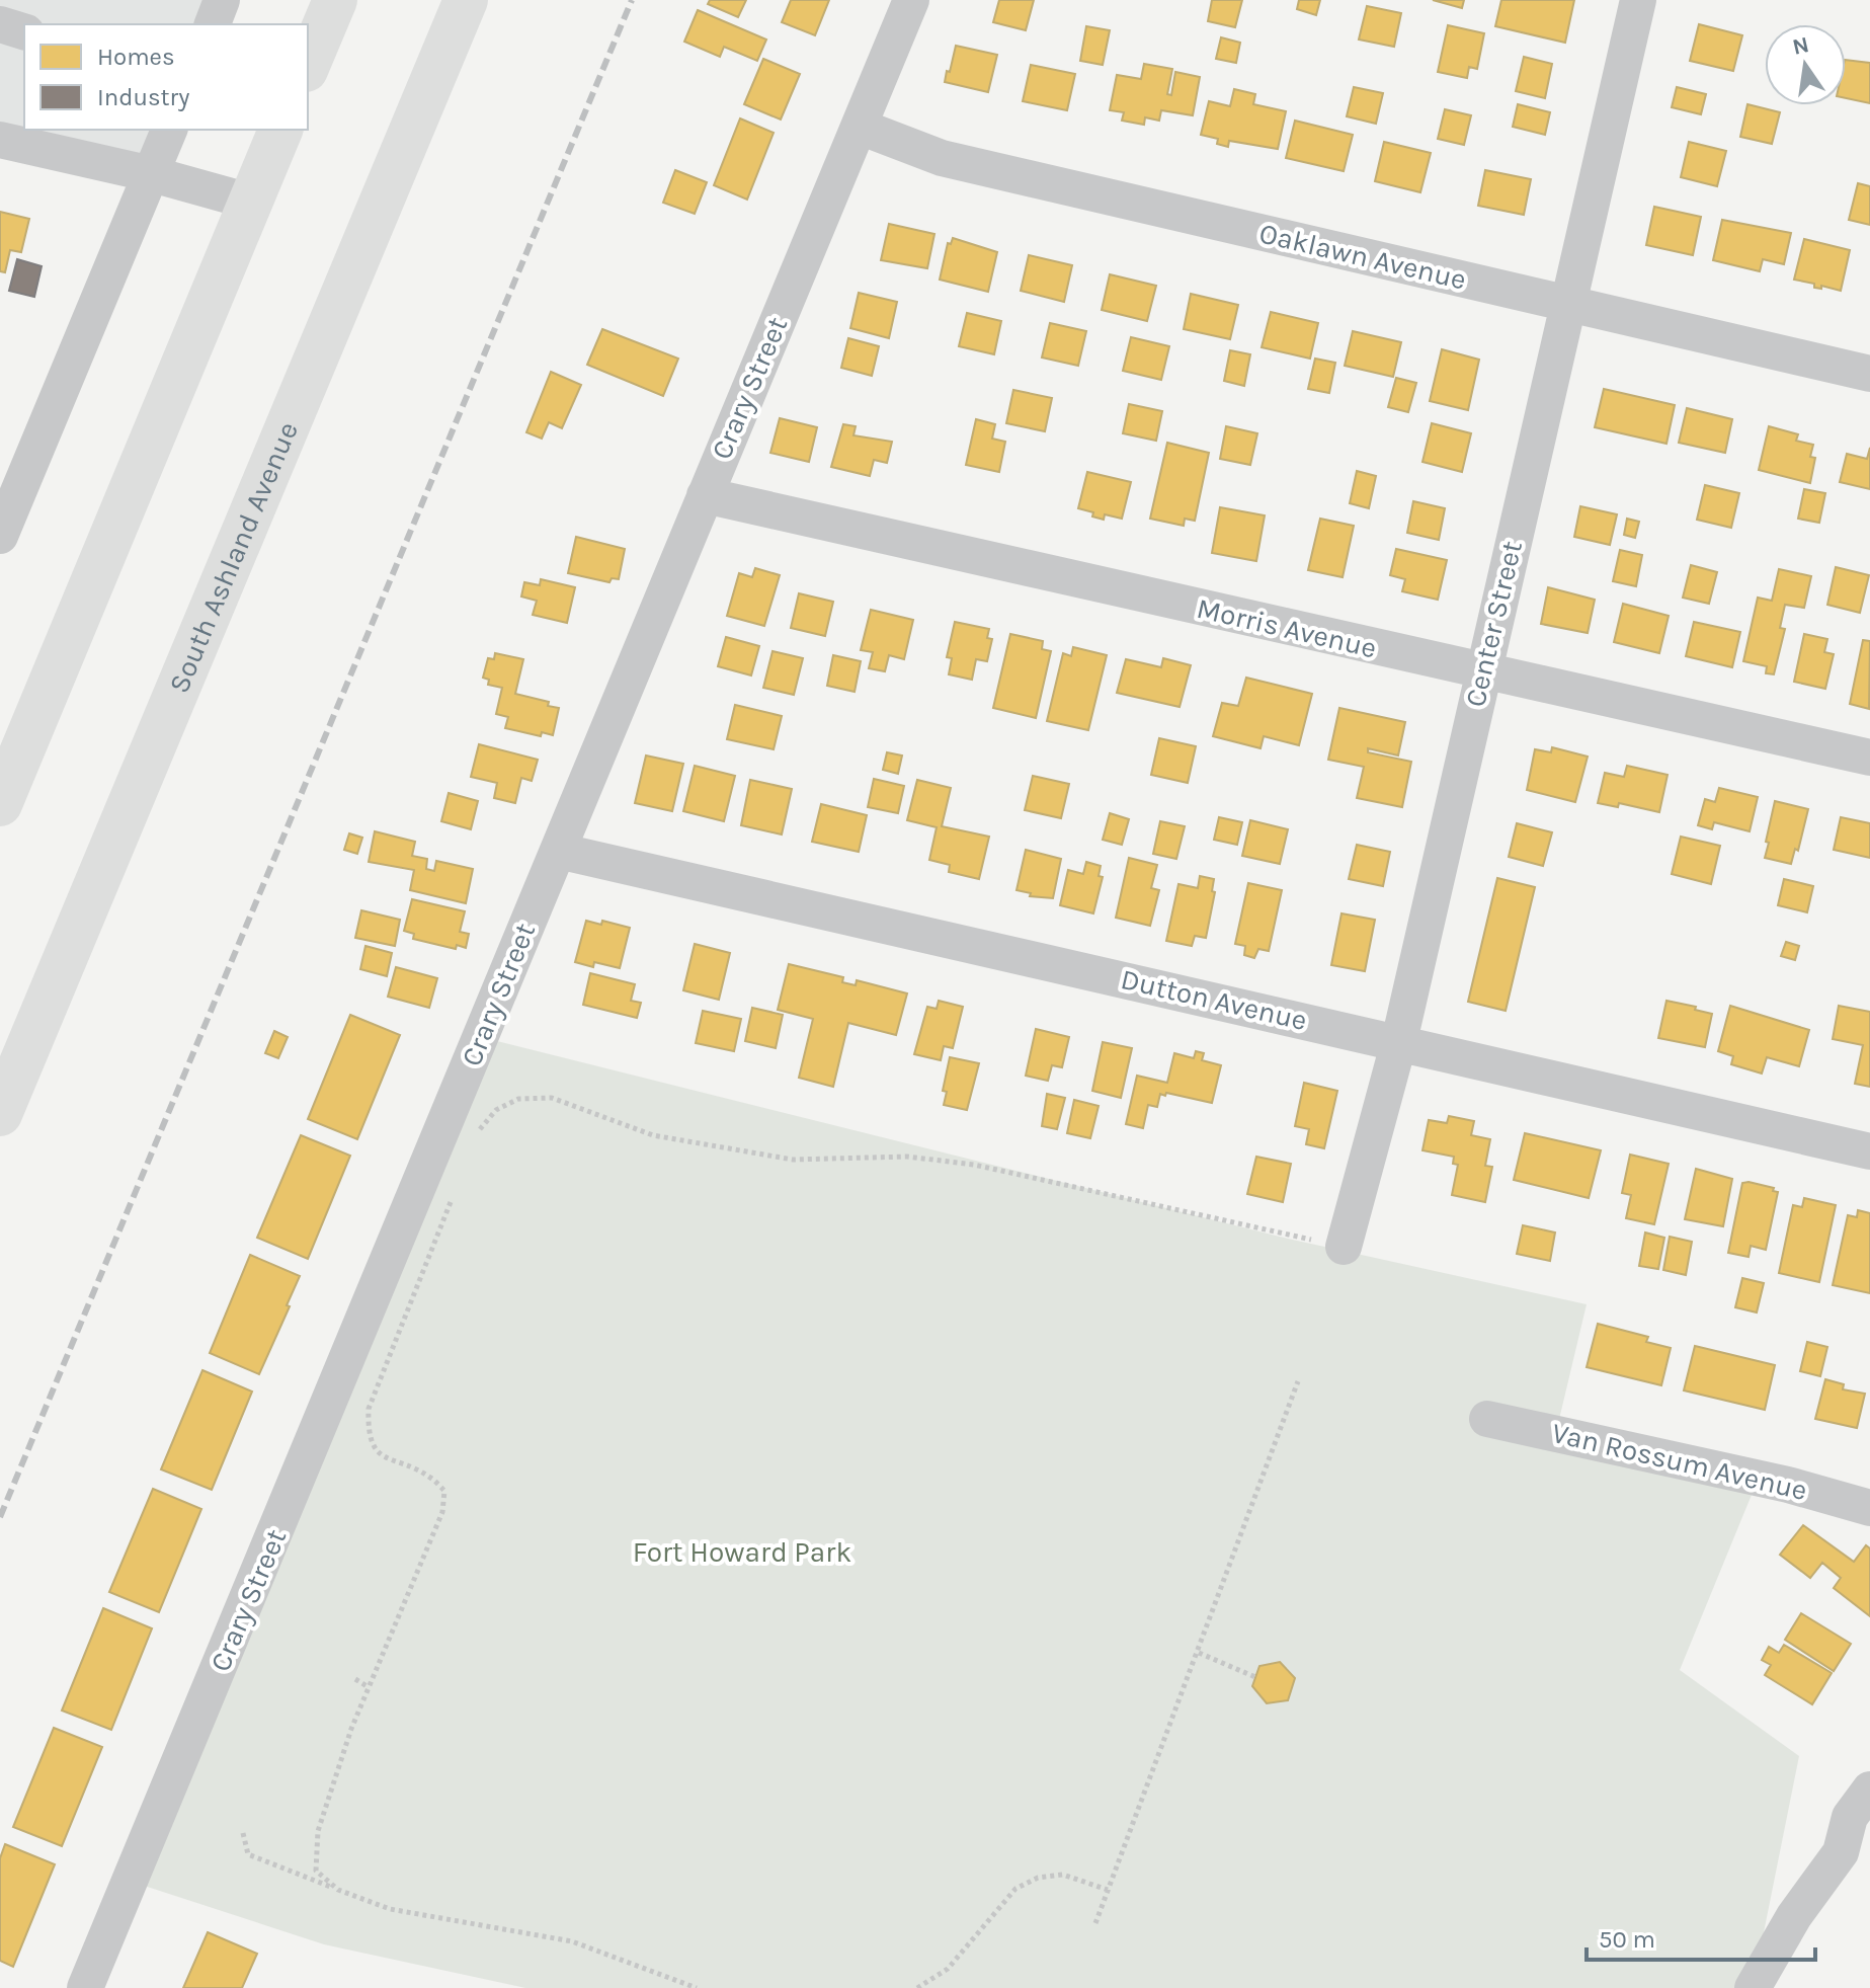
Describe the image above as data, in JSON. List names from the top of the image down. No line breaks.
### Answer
{"streets":{"main road":["South Ashland Avenue"],"street":["Oaklawn Avenue","Crary Street","Center Street","Morris Avenue","Dutton Avenue","Van Rossum Avenue"]},"crossings":[["Oaklawn Avenue","Crary Street"],["Oaklawn Avenue","Center Street"],["Crary Street","Morris Avenue"],["Crary Street","Dutton Avenue"],["Center Street","Morris Avenue"],["Center Street","Dutton Avenue"]],"parks":["Fort Howard Park"],"legend":["Homes","Industry"],"scale_bar":"50 m","north":"top"}
